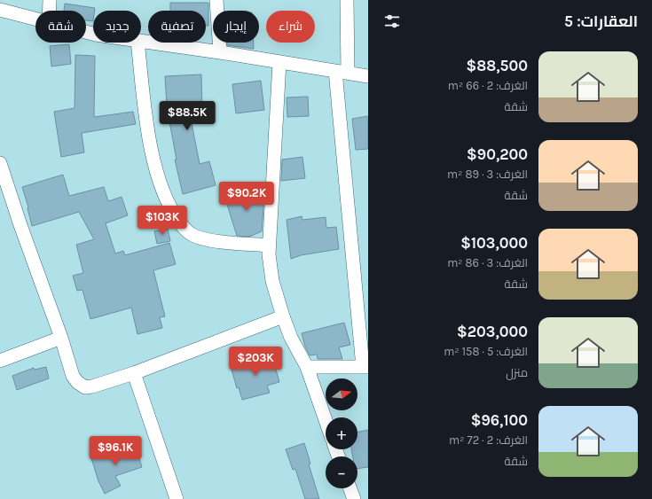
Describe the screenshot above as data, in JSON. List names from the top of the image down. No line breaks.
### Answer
{"north":"right","page":{"heading":"العقارات: 5","chip":["شراء","إيجار","تصفية","جديد","شقة"],"list":[{"name":"$88,500","note":"الغرف: 2 · 66 m² · شقة"},{"name":"$90,200","note":"الغرف: 3 · 89 m² · شقة"},{"name":"$103,000","note":"الغرف: 3 · 86 m² · شقة"},{"name":"$203,000","note":"الغرف: 5 · 158 m² · منزل"},{"name":"$96,100","note":"الغرف: 2 · 72 m² · شقة"}],"price":["$88.5K","$90.2K","$103K","$203K","$96.1K"],"map_buttons":["+","−"]}}
